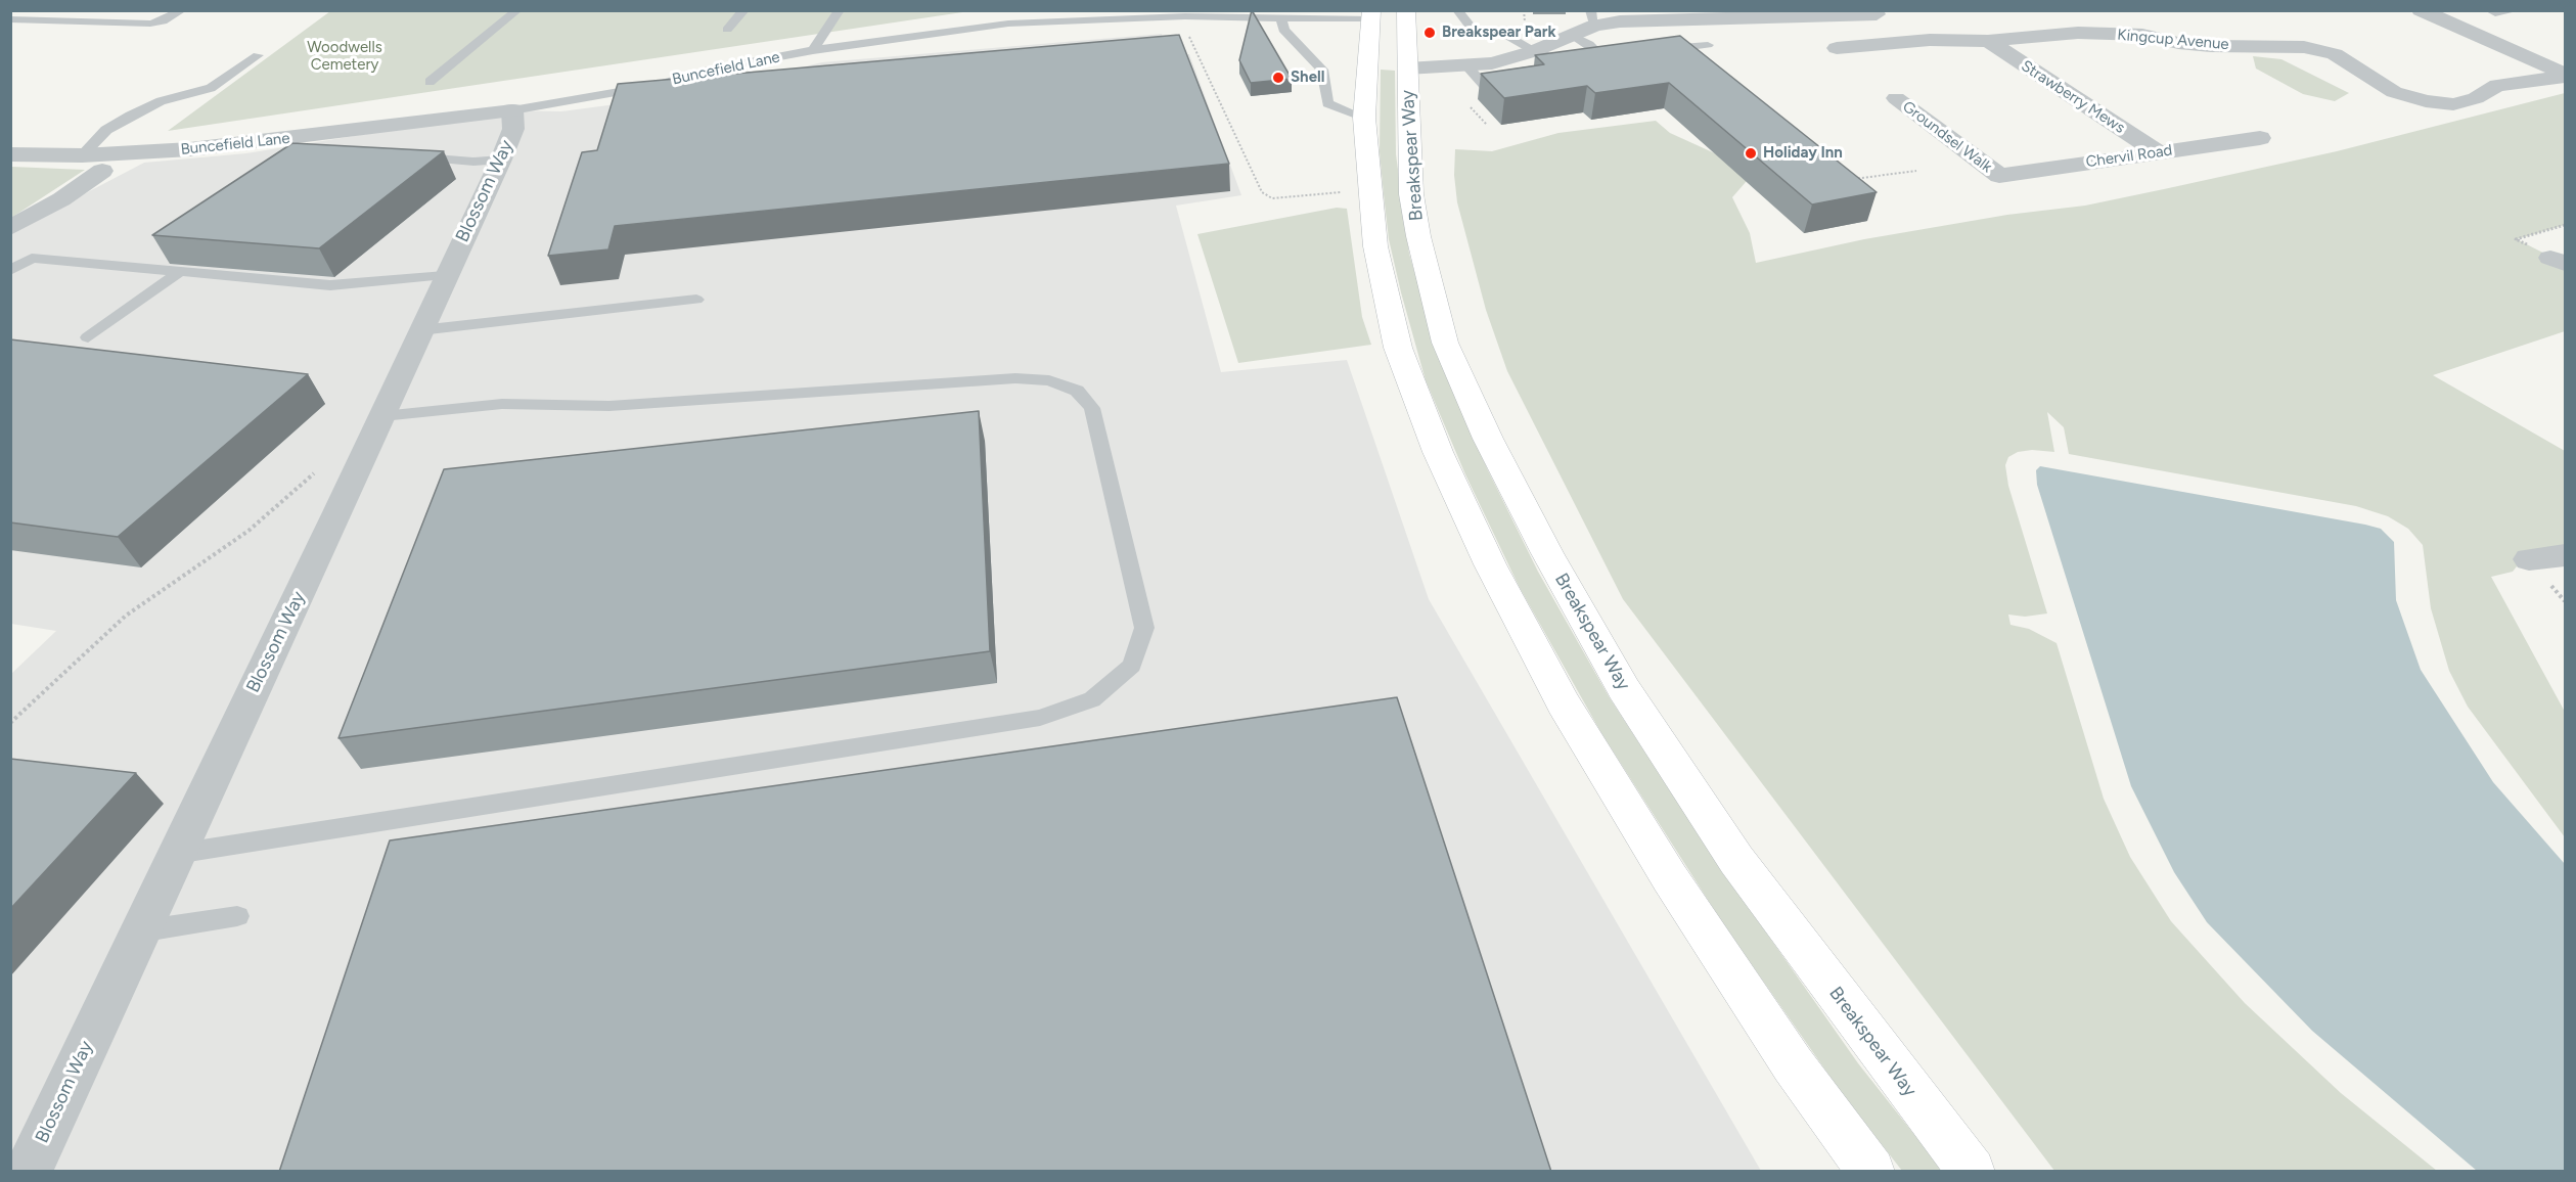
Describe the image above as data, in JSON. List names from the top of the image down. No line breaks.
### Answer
{"streets":{"main road":["Breakspear Way"],"street":["Kingcup Avenue","Buncefield Lane","Strawberry Mews","Groundsel Walk","Chervil Road","Blossom Way"]},"crossings":[["Kingcup Avenue","Strawberry Mews"],["Buncefield Lane","Blossom Way"],["Strawberry Mews","Chervil Road"],["Groundsel Walk","Chervil Road"]],"parks":["Woodwells Cemetery"],"places":["Breakspear Park","Shell","Holiday Inn"]}
